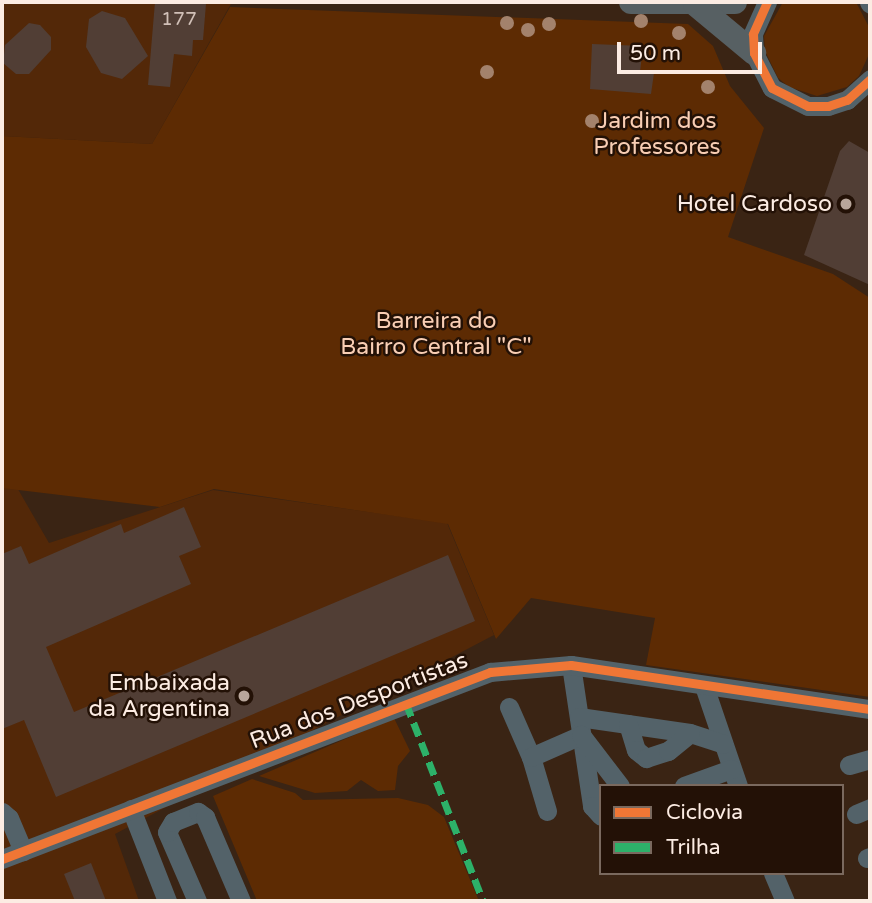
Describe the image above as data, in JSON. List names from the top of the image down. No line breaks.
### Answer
{"streets":{"street":["Rua dos Desportistas"]},"parks":["Jardim dos Professores","Barreira do Bairro Central \"C\""],"places":["Hotel Cardoso","Embaixada da Argentina"],"house_numbers":["177"],"legend":["Ciclovia","Trilha"],"scale_bar":"50 m"}
